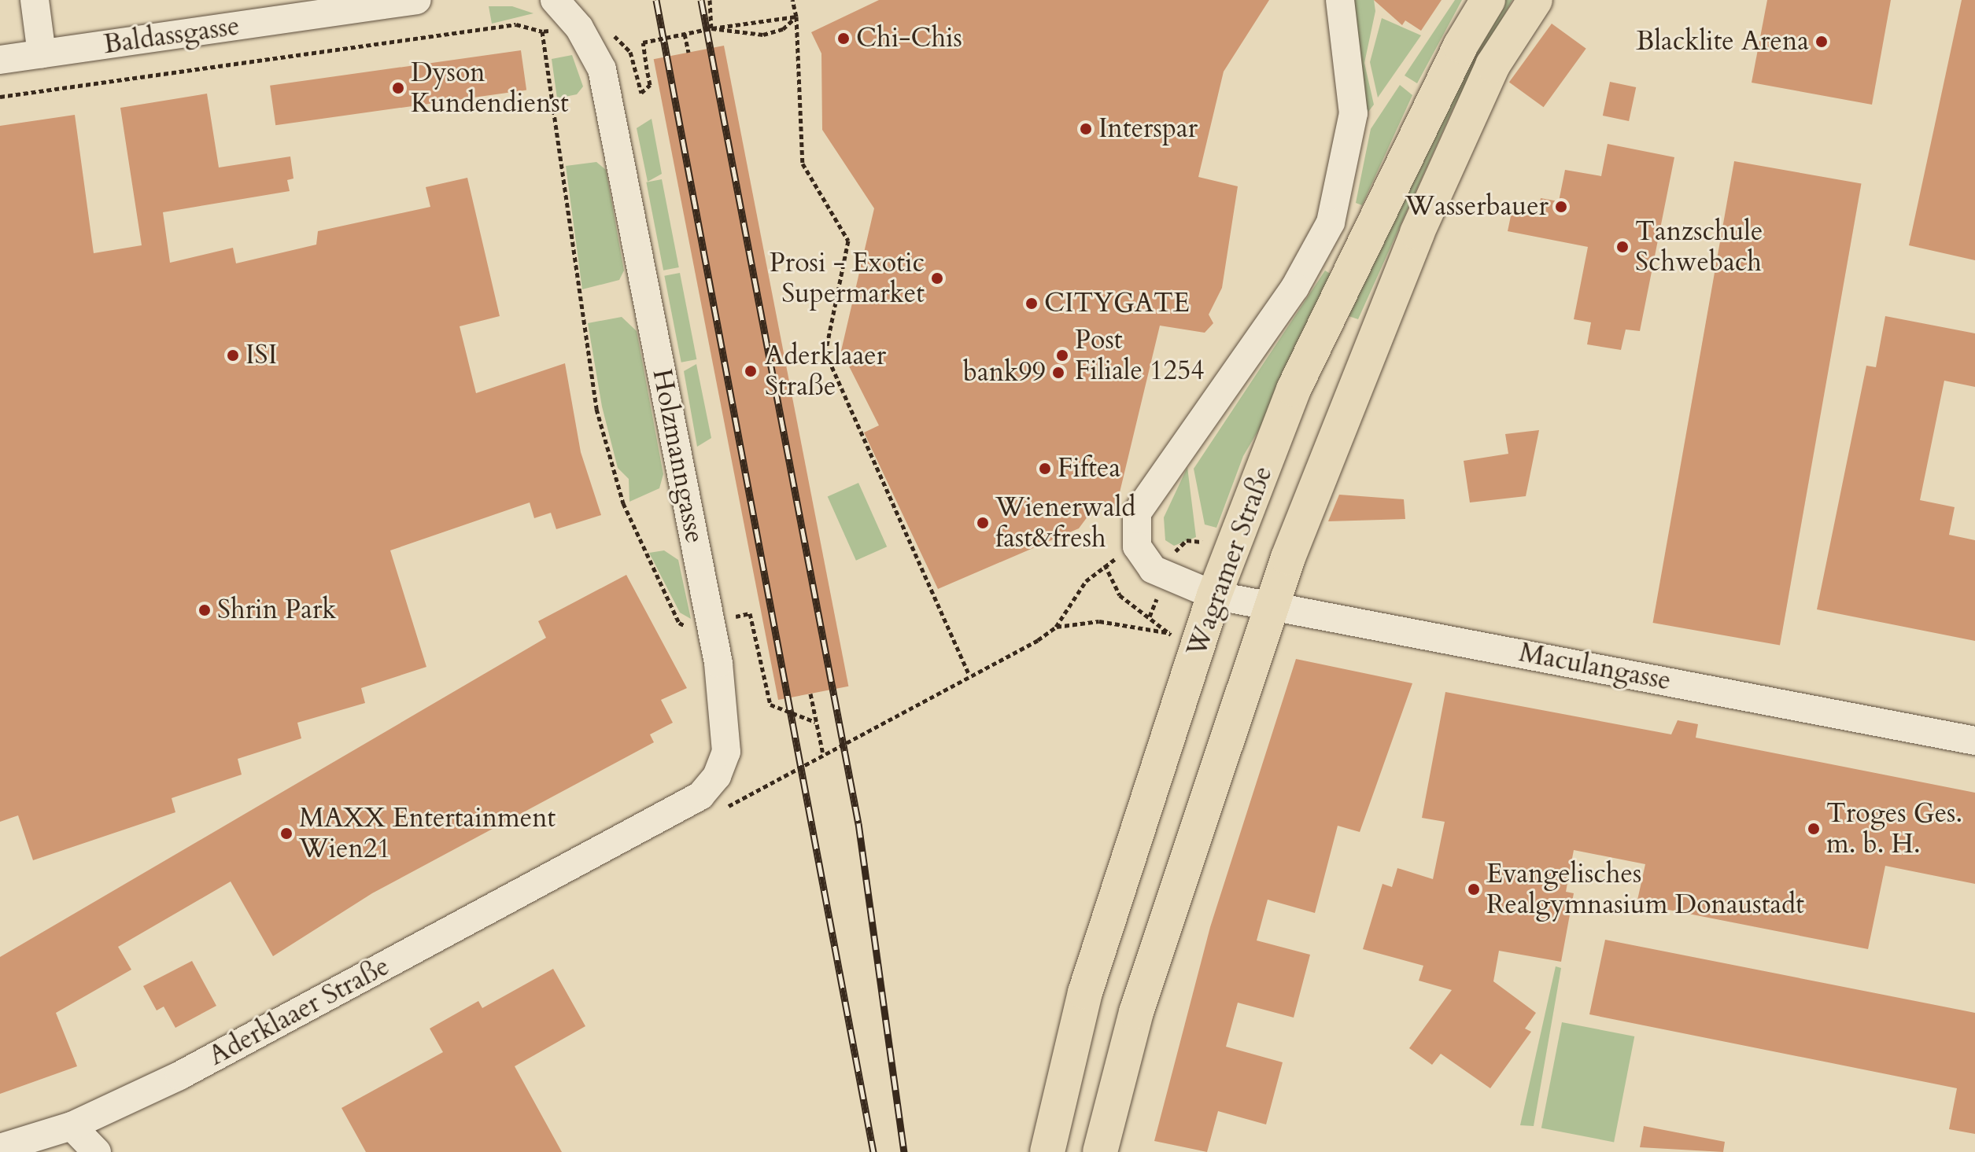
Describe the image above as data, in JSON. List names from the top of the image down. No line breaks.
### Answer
{"streets":{"main road":["Wagramer Straße"],"street":["Baldassgasse","Holzmanngasse","Maculangasse","Aderklaaer Straße"]},"crossings":[["Holzmanngasse","Aderklaaer Straße"],["Wagramer Straße","Maculangasse"]],"places":["Chi-Chis","Blacklite Arena","Dyson Kundendienst","Interspar","Wasserbauer","Tanzschule Schwebach","Prosi - Exotic Supermarket","CITYGATE","ISI","Post Filiale 1254","Aderklaaer Straße","bank99","Fiftea","Wienerwald fast&fresh","Shrin Park","Troges Ges. m. b. H.","MAXX Entertainment Wien21","Evangelisches Realgymnasium Donaustadt"]}
